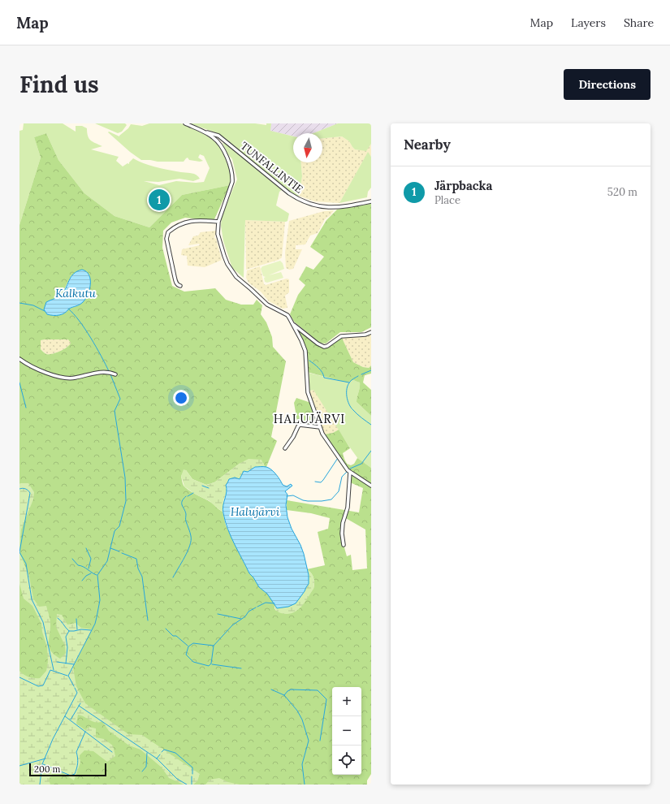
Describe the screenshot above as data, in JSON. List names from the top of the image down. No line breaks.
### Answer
{"streets":{"street":["TUNFALLINTIE"]},"districts":["HALUJÄRVI"],"water":["Kalkutu","Halujärvi"],"scale_bar":"200 m","north":"bottom","page":{"header":"Map","nav":["Map","Layers","Share"],"buttons":"Directions","title":"Find us","heading":"Nearby","list":[{"mark":"1","name":"Järpbacka","note":"Place","value":"520 m"}],"pins":"1","map_buttons":["+","−"],"scale":"200 m"}}
